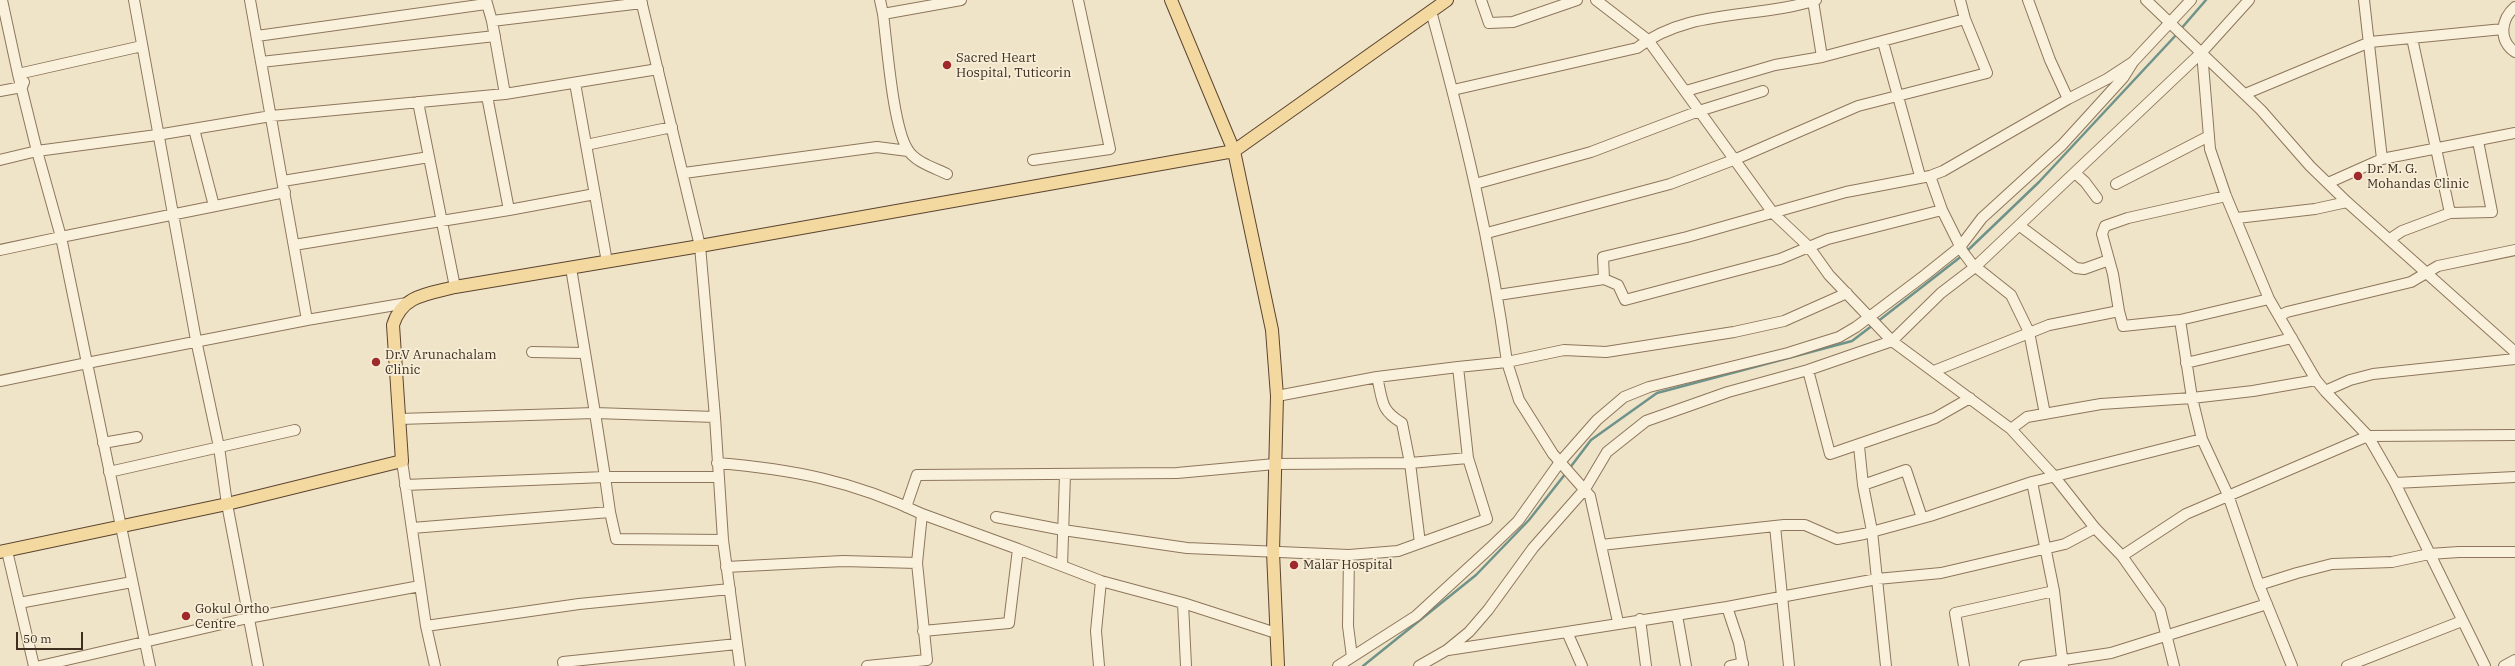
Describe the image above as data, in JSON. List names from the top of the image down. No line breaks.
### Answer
{"places":["Sacred Heart Hospital, Tuticorin","Dr. M. G. Mohandas Clinic","Dr.V Arunachalam Clinic","Malar Hospital","Gokul Ortho Centre"],"scale_bar":"50 m"}
